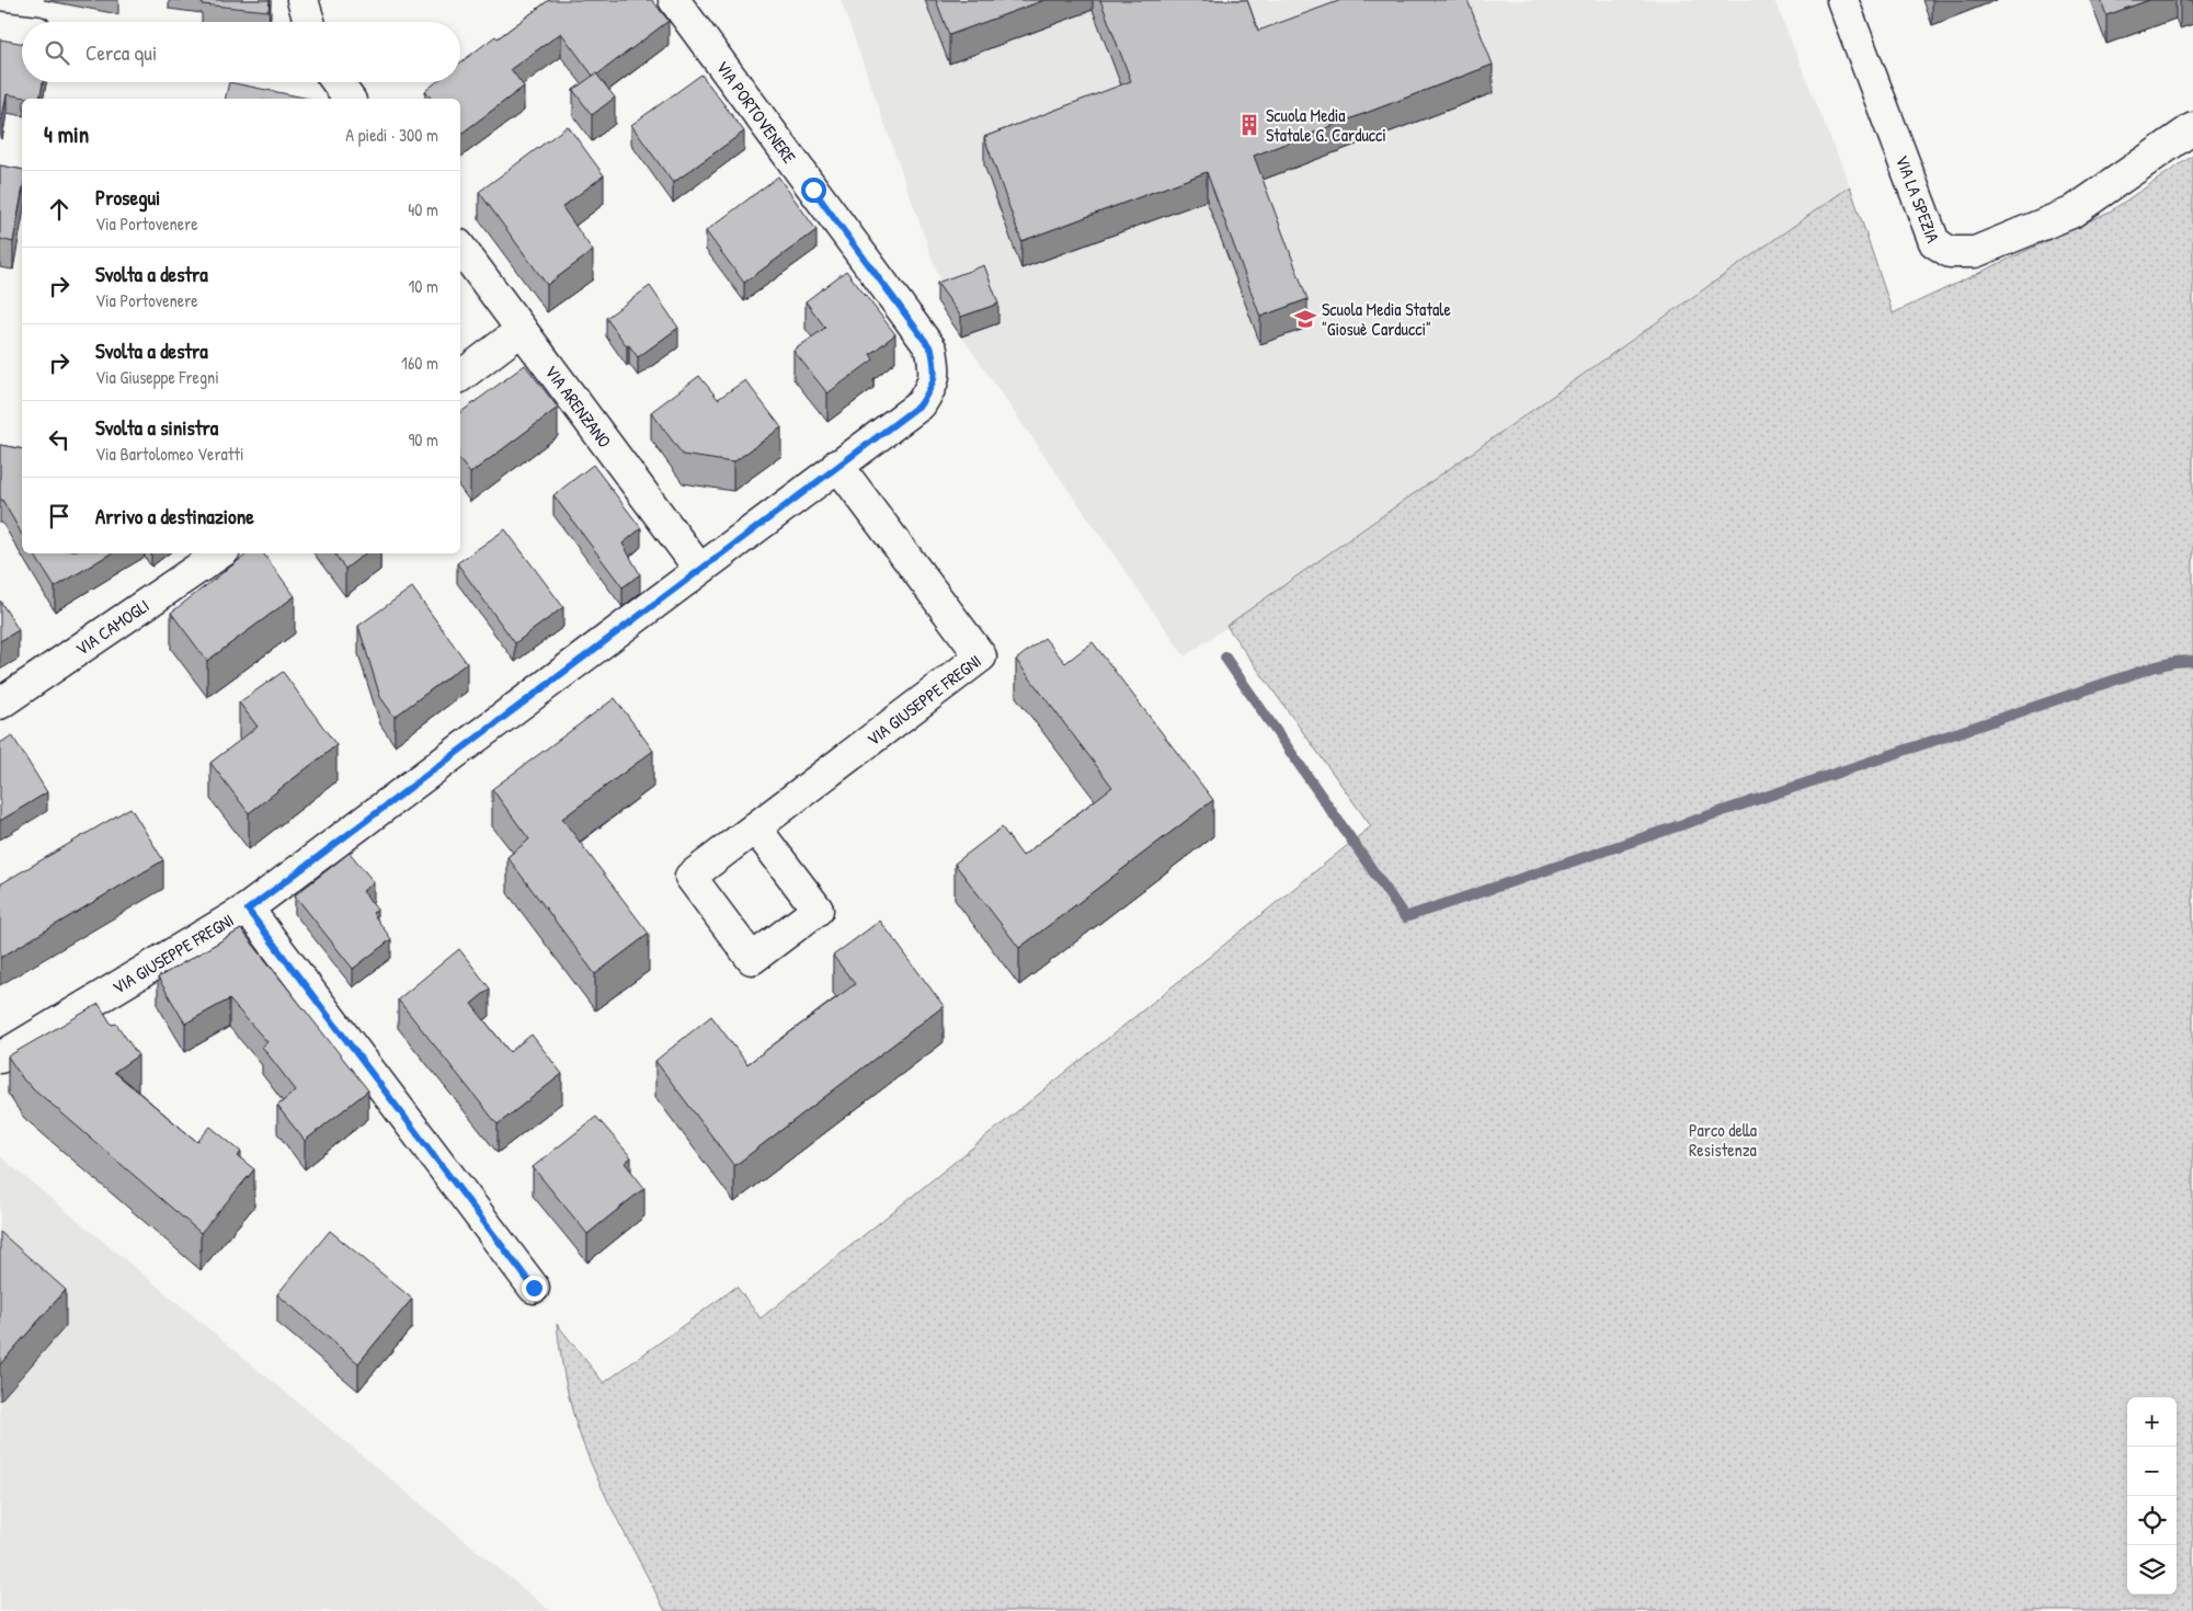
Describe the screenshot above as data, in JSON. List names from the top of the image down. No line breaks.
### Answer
{"streets":{"street":["VIA PORTOVENERE","VIA LA SPEZIA","VIA ARENZANO","VIA CAMOGLI","VIA GIUSEPPE FREGNI"]},"crossings":[["VIA PORTOVENERE","VIA GIUSEPPE FREGNI"],["VIA ARENZANO","VIA GIUSEPPE FREGNI"]],"parks":["Parco della Resistenza"],"places":{"building":["Scuola Media Statale G. Carducci"],"school or university":["Scuola Media Statale \"Giosuè Carducci\""]},"page":{"search":"Cerca qui","heading":["4 min","A piedi · 300 m"],"list":[["Prosegui","Via Portovenere","40 m"],["Svolta a destra","Via Portovenere","10 m"],["Svolta a destra","Via Giuseppe Fregni","160 m"],["Svolta a sinistra","Via Bartolomeo Veratti","90 m"],"Arrivo a destinazione"],"map_buttons":["+","−"]}}
